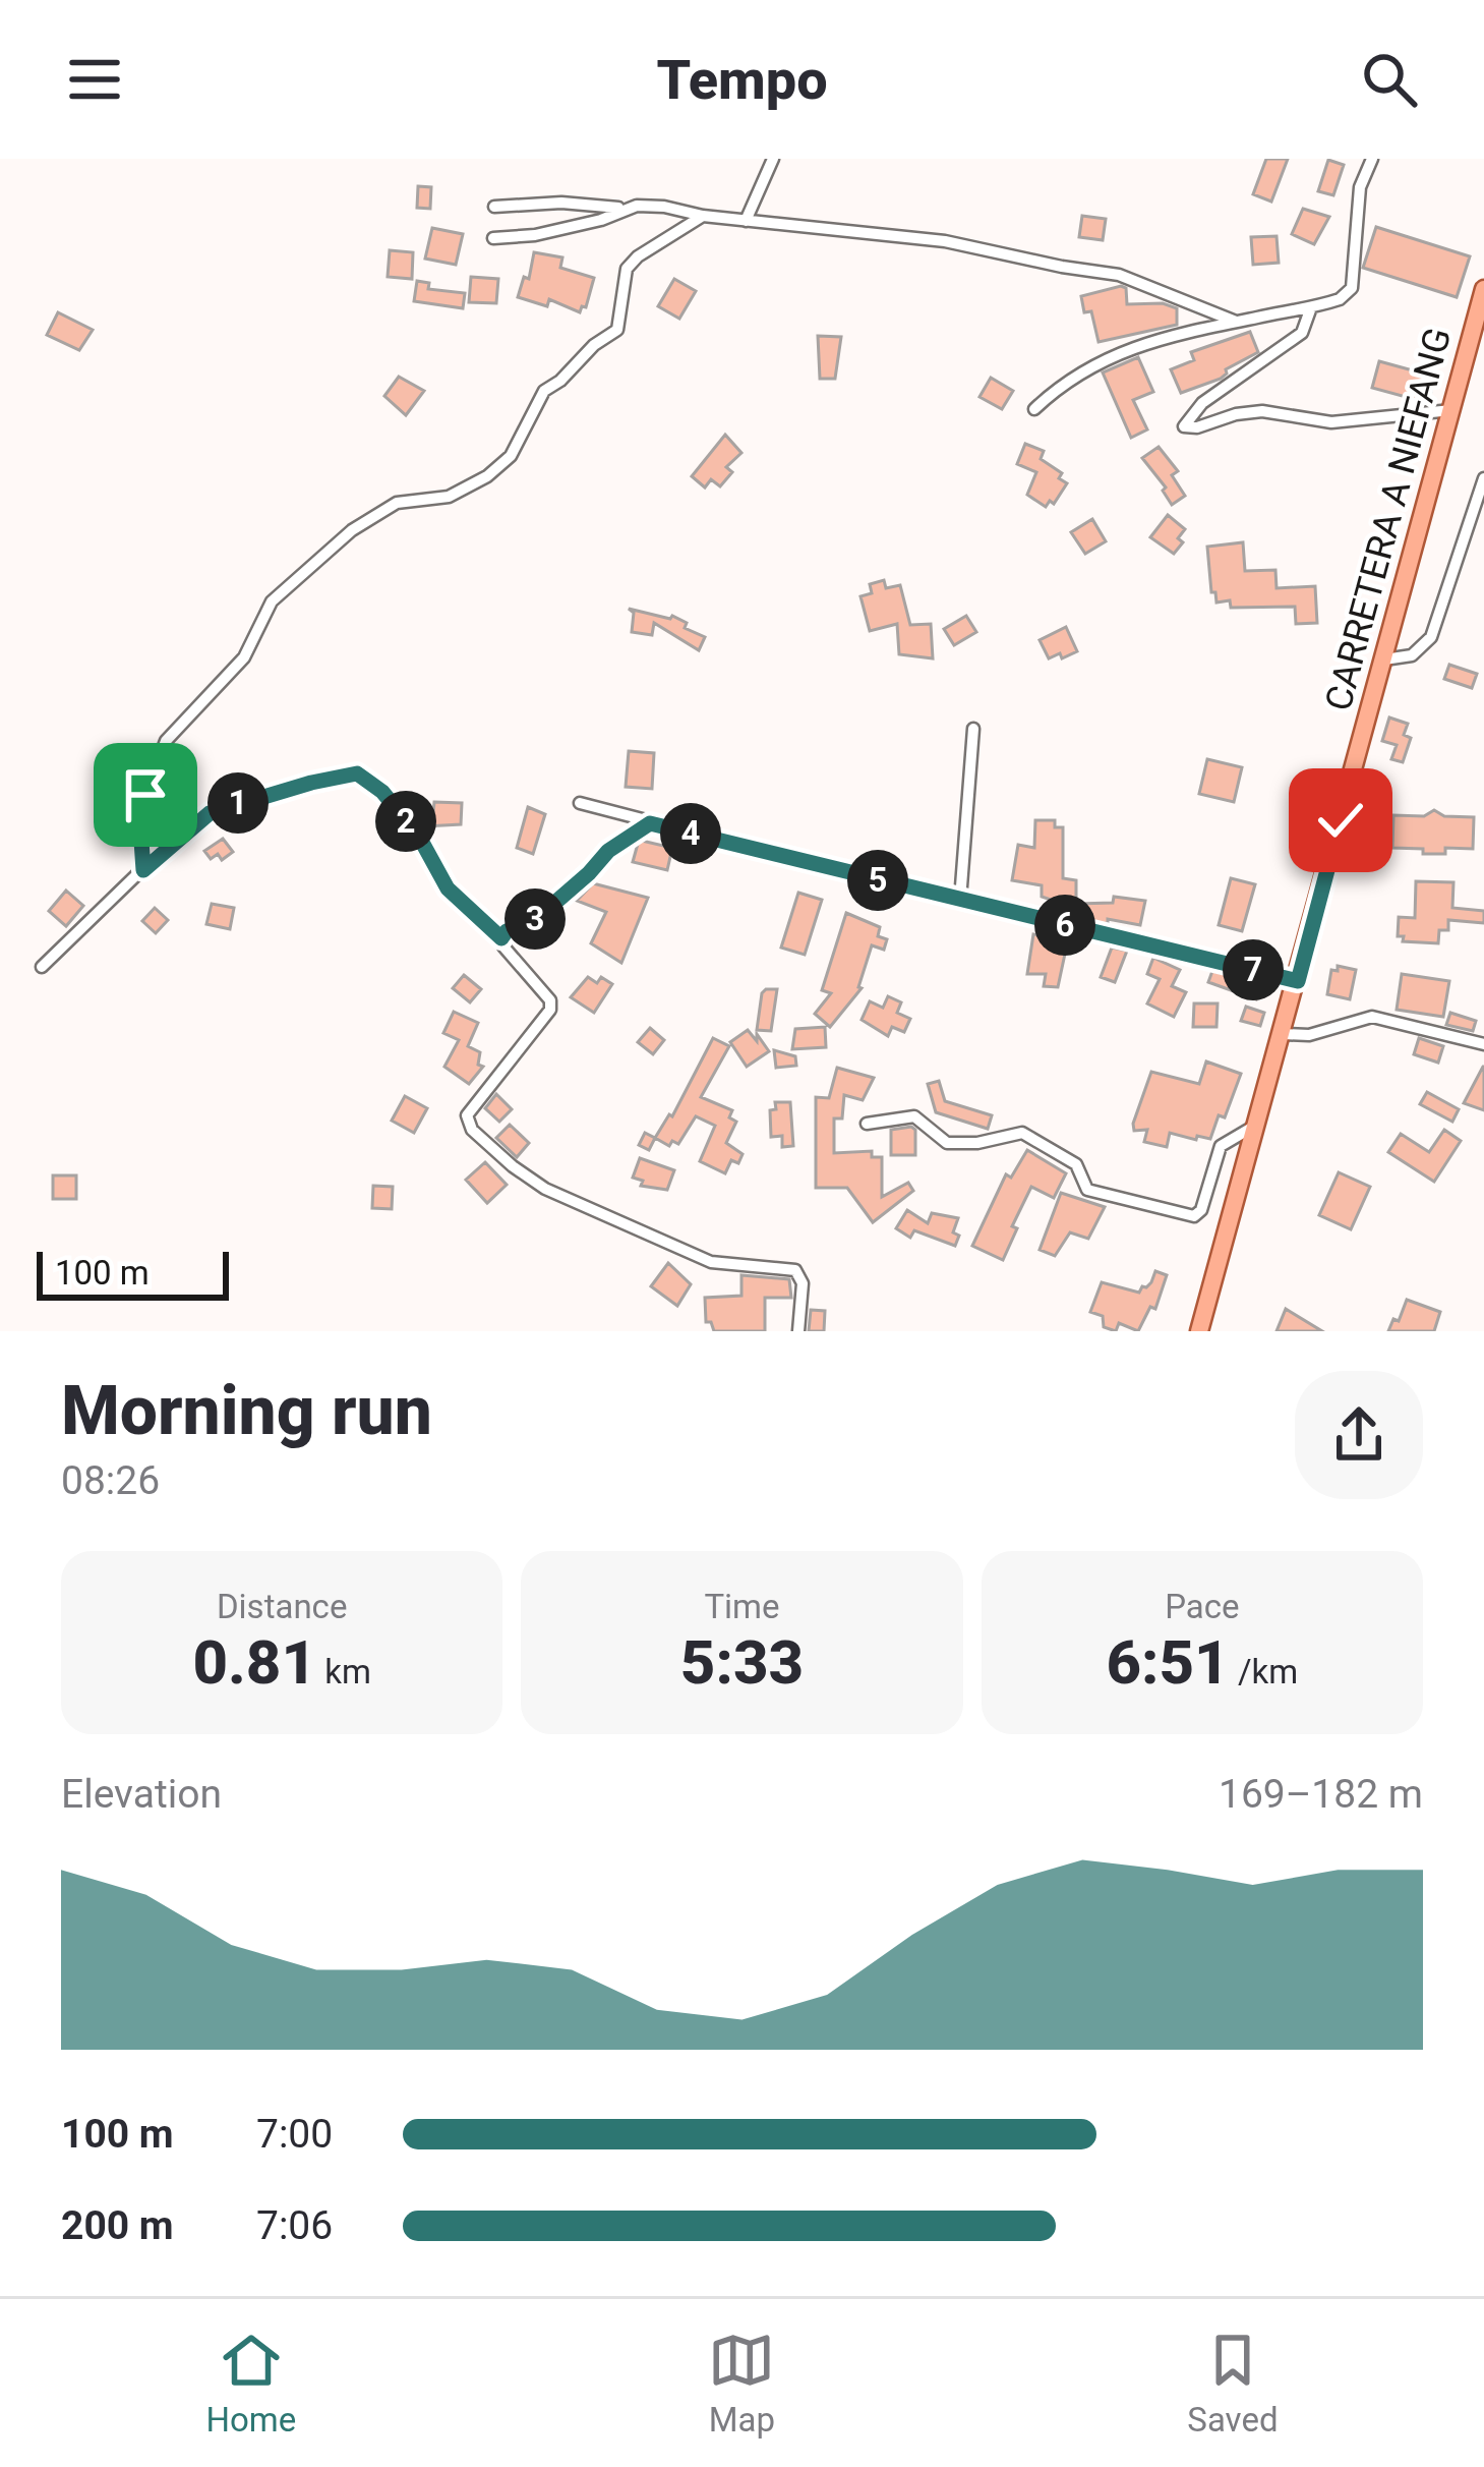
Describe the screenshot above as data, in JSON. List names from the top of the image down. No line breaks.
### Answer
{"streets":{"main road":["CARRETERA A NIEFANG"]},"scale_bar":"100 m","page":{"header":"Tempo","pins":["1","2","4","5","3","6","7"],"scale":"100 m","heading":["Morning run","08:26"],"stats":[["Distance","0.81 km"],["Time","5:33"],["Pace","6:51 /km"]],"chart":["Elevation","169–182 m"],"list":[{"name":"100 m","note":"7:00"},{"name":"200 m","note":"7:06"}],"tabs":["Home","Map","Saved"]}}
